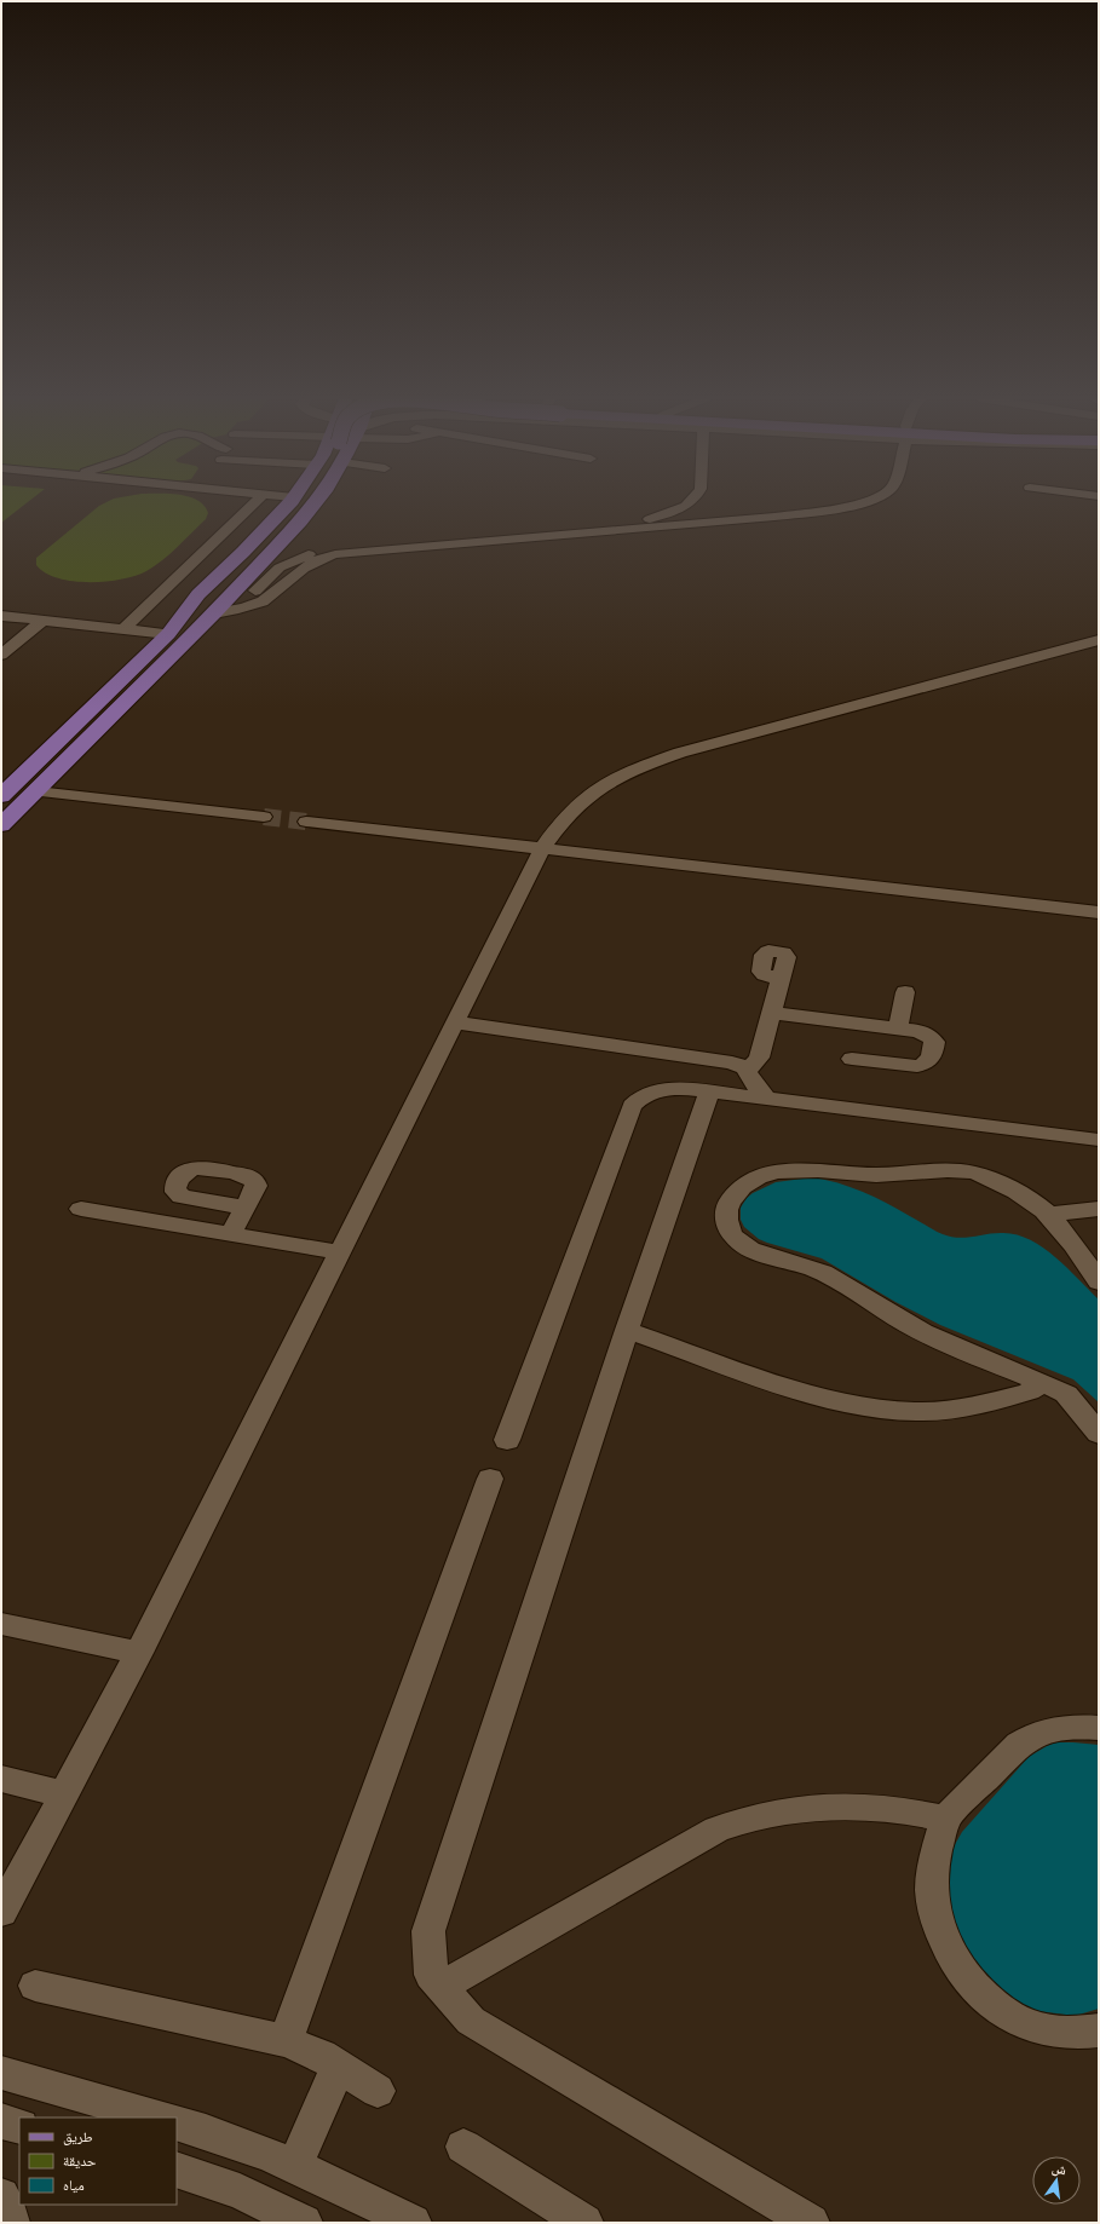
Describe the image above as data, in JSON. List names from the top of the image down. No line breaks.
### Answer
{"legend":["طريق","حديقة","مياه"],"north":"top"}
